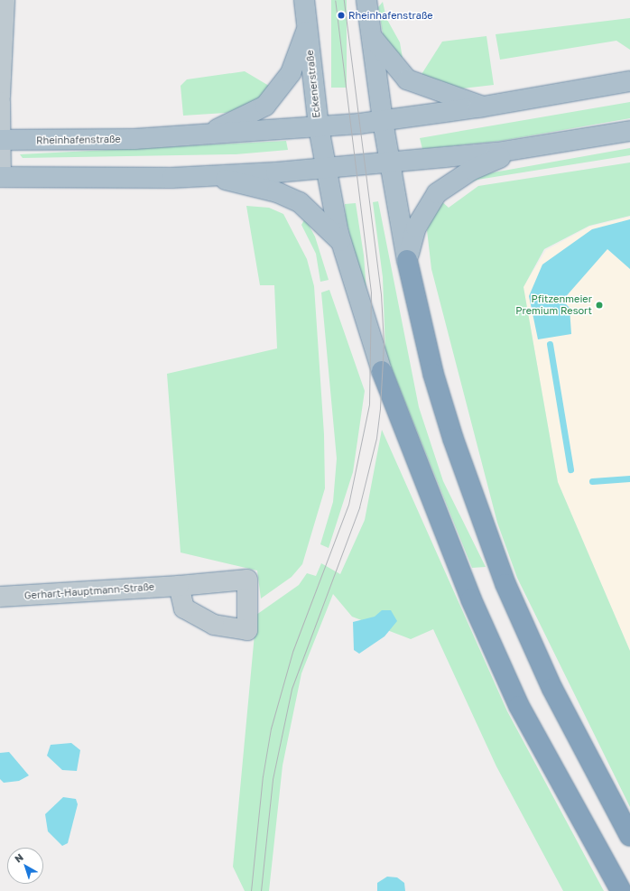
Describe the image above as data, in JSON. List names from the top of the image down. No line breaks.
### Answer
{"streets":{"main road":["Eckenerstraße","Rheinhafenstraße"],"street":["Gerhart-Hauptmann-Straße"]},"crossings":[["Eckenerstraße","Rheinhafenstraße"]],"places":["Rheinhafenstraße","Pfitzenmeier Premium Resort"],"north":"top left"}
